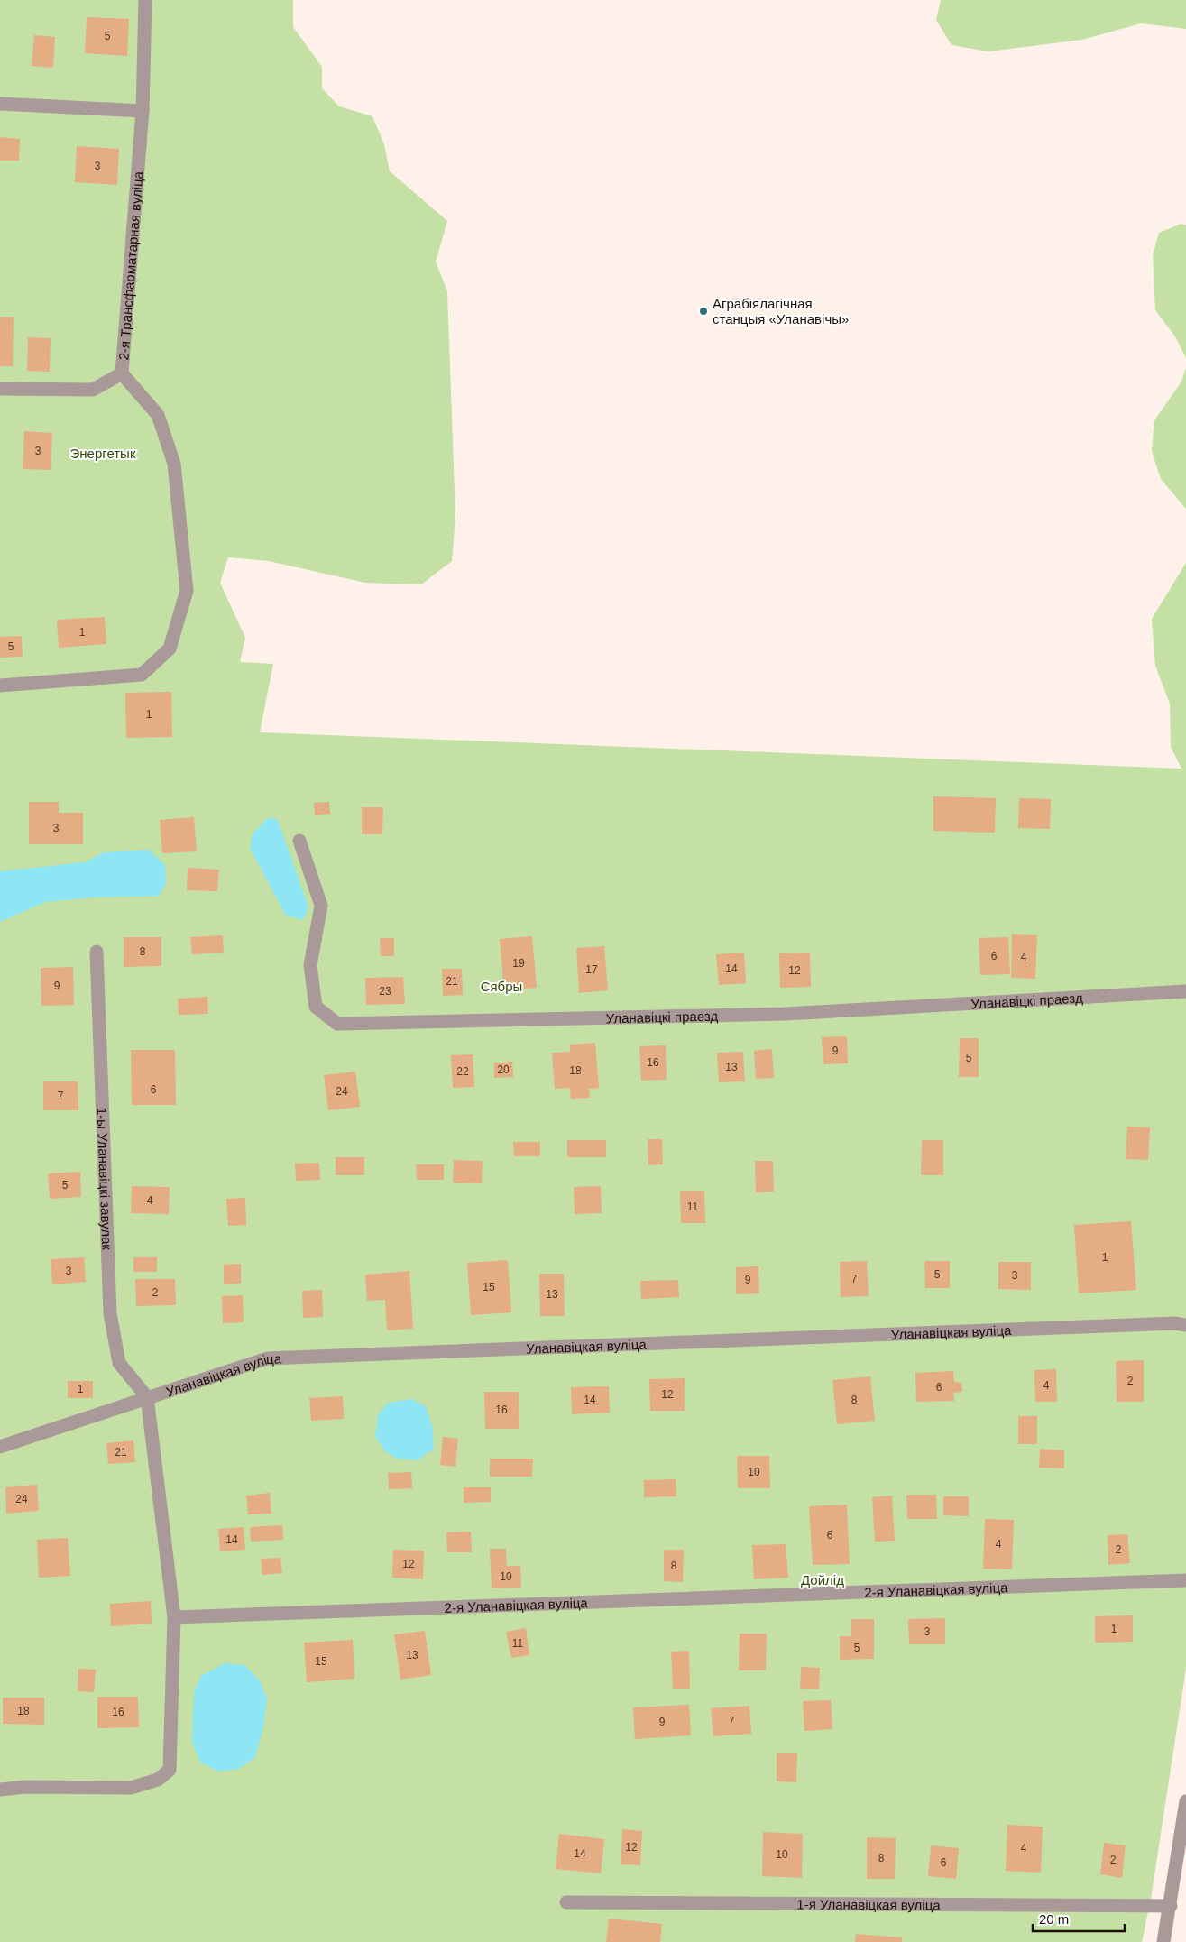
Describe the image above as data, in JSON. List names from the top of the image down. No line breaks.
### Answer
{"streets":{"street":["2-я Трансфарматарная вуліца","Уланавіцкі праезд","1-ы Уланавіцкі завулак","Уланавіцкая вуліца","2-я Уланавіцкая вуліца","1-я Уланавіцкая вуліца"]},"crossings":[["1-ы Уланавіцкі завулак","Уланавіцкая вуліца"]],"parks":["Энергетык","Сябры","Дойлід"],"places":["Аграбіялагічная станцыя «Уланавічы»"],"house_numbers":["5","3","3","1","5","1","3","8","6","4","19","14","17","12","21","9","23","9","5","16","13","20","18","22","6","24","7","5","4","11","1","3","5","3","7","9","15","2","13","2","4","6","1","12","14","8","16","21","10","24","6","14","4","2","12","8","10","1","3","11","5","13","15","18","16","7","9","12","4","14","10","8","2","6"],"scale_bar":"20 m"}
